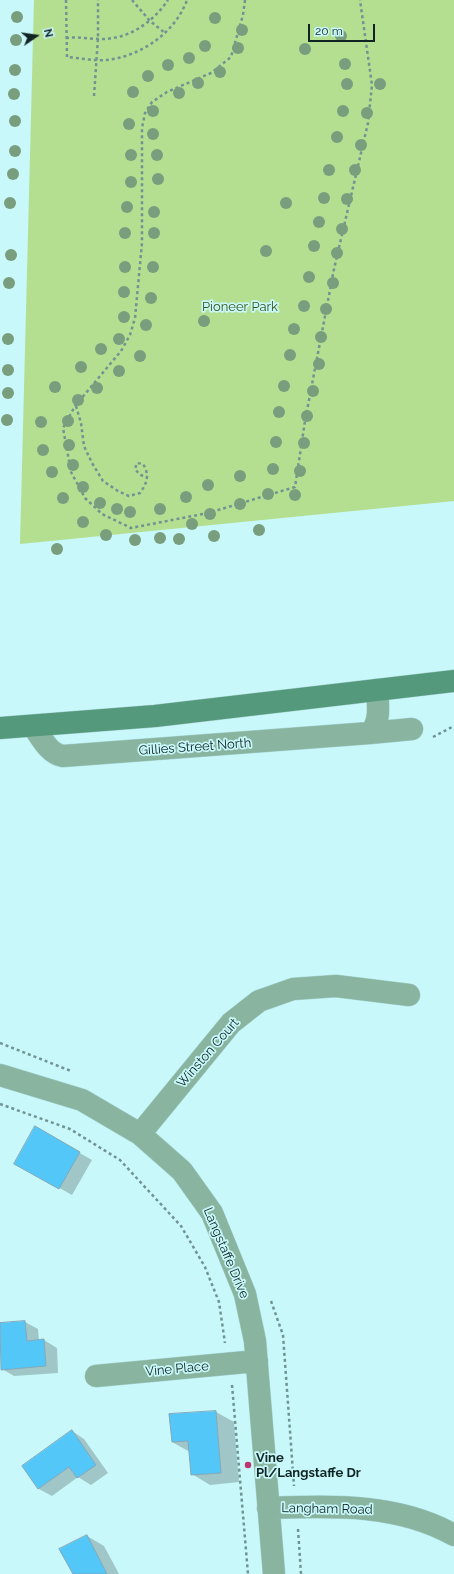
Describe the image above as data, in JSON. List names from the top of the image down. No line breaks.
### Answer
{"streets":{"street":["Gillies Street North","Winston Court","Langstaffe Drive","Vine Place","Langham Road"]},"crossings":[["Winston Court","Langstaffe Drive"],["Langstaffe Drive","Vine Place"],["Langstaffe Drive","Langham Road"]],"parks":["Pioneer Park"],"places":["Vine Pl/Langstaffe Dr"],"scale_bar":"20 m","north":"right"}
